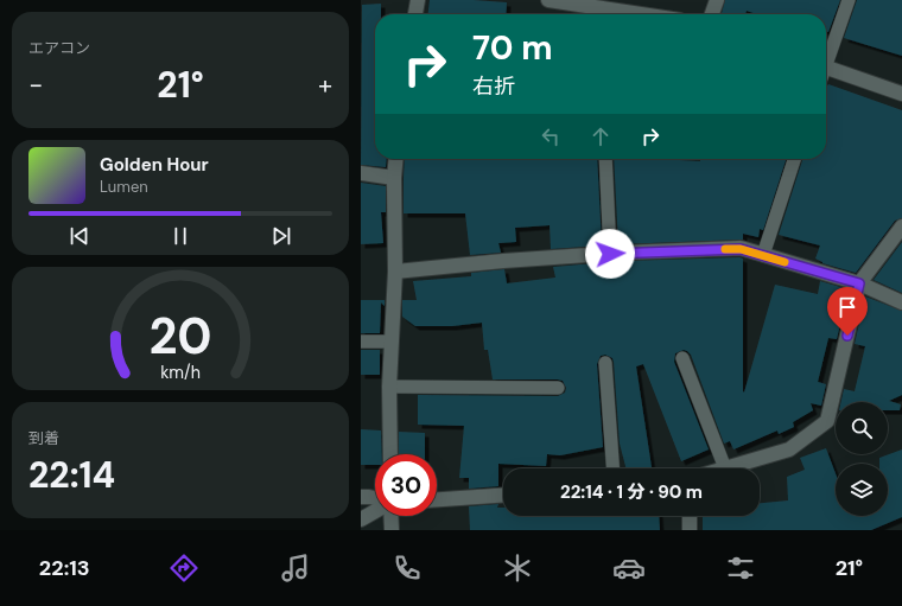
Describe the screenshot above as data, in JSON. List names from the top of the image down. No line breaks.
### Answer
{"page":{"tile":["エアコン",["到着","22:14"]],"turn":["70 m","右折"],"heat":["−","21°","+"],"song":["Golden Hour","Lumen"],"limit":"30","trip":"22:14 · 1 分 · 90 m","tabs":["22:13","21°"],"gauge":["20","km/h"]}}
